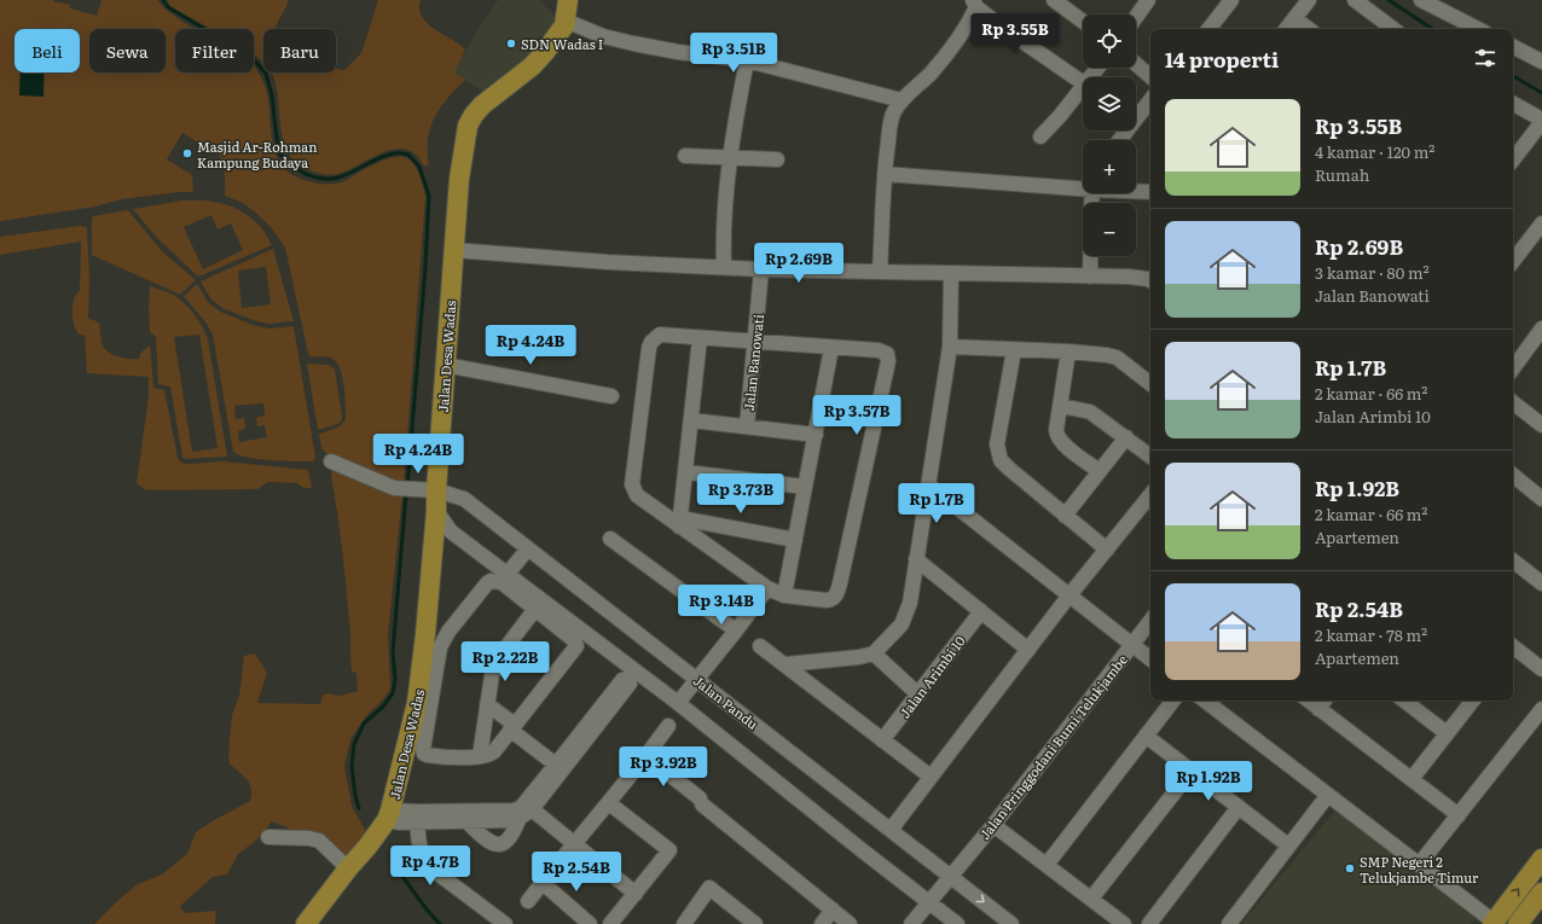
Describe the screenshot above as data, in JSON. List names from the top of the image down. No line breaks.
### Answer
{"streets":{"main road":["Jalan Desa Wadas"],"street":["Jalan Banowati","Jalan Arimbi 10","Jalan Pandu","Jalan Pringgodani Bumi Telukjambe"]},"crossings":[["Jalan Desa Wadas","Jalan Pandu"],["Jalan Pandu","Jalan Pringgodani Bumi Telukjambe"]],"places":["SDN Wadas I","Masjid Ar-Rohman Kampung Budaya","SMP Negeri 2 Telukjambe Timur"],"page":{"price":["Rp 3.55B","Rp 3.51B","Rp 2.69B","Rp 4.24B","Rp 3.57B","Rp 4.24B","Rp 3.73B","Rp 1.7B","Rp 3.14B","Rp 2.22B","Rp 3.92B","Rp 1.92B","Rp 4.7B","Rp 2.54B"],"map_buttons":["+","−"],"chip":["Beli","Sewa","Filter","Baru"],"heading":"14 properti","list":[{"name":"Rp 3.55B","note":"4 kamar · 120 m² · Rumah"},{"name":"Rp 2.69B","note":"3 kamar · 80 m² · Jalan Banowati"},{"name":"Rp 1.7B","note":"2 kamar · 66 m² · Jalan Arimbi 10"},{"name":"Rp 1.92B","note":"2 kamar · 66 m² · Apartemen"},{"name":"Rp 2.54B","note":"2 kamar · 78 m² · Apartemen"}]}}
